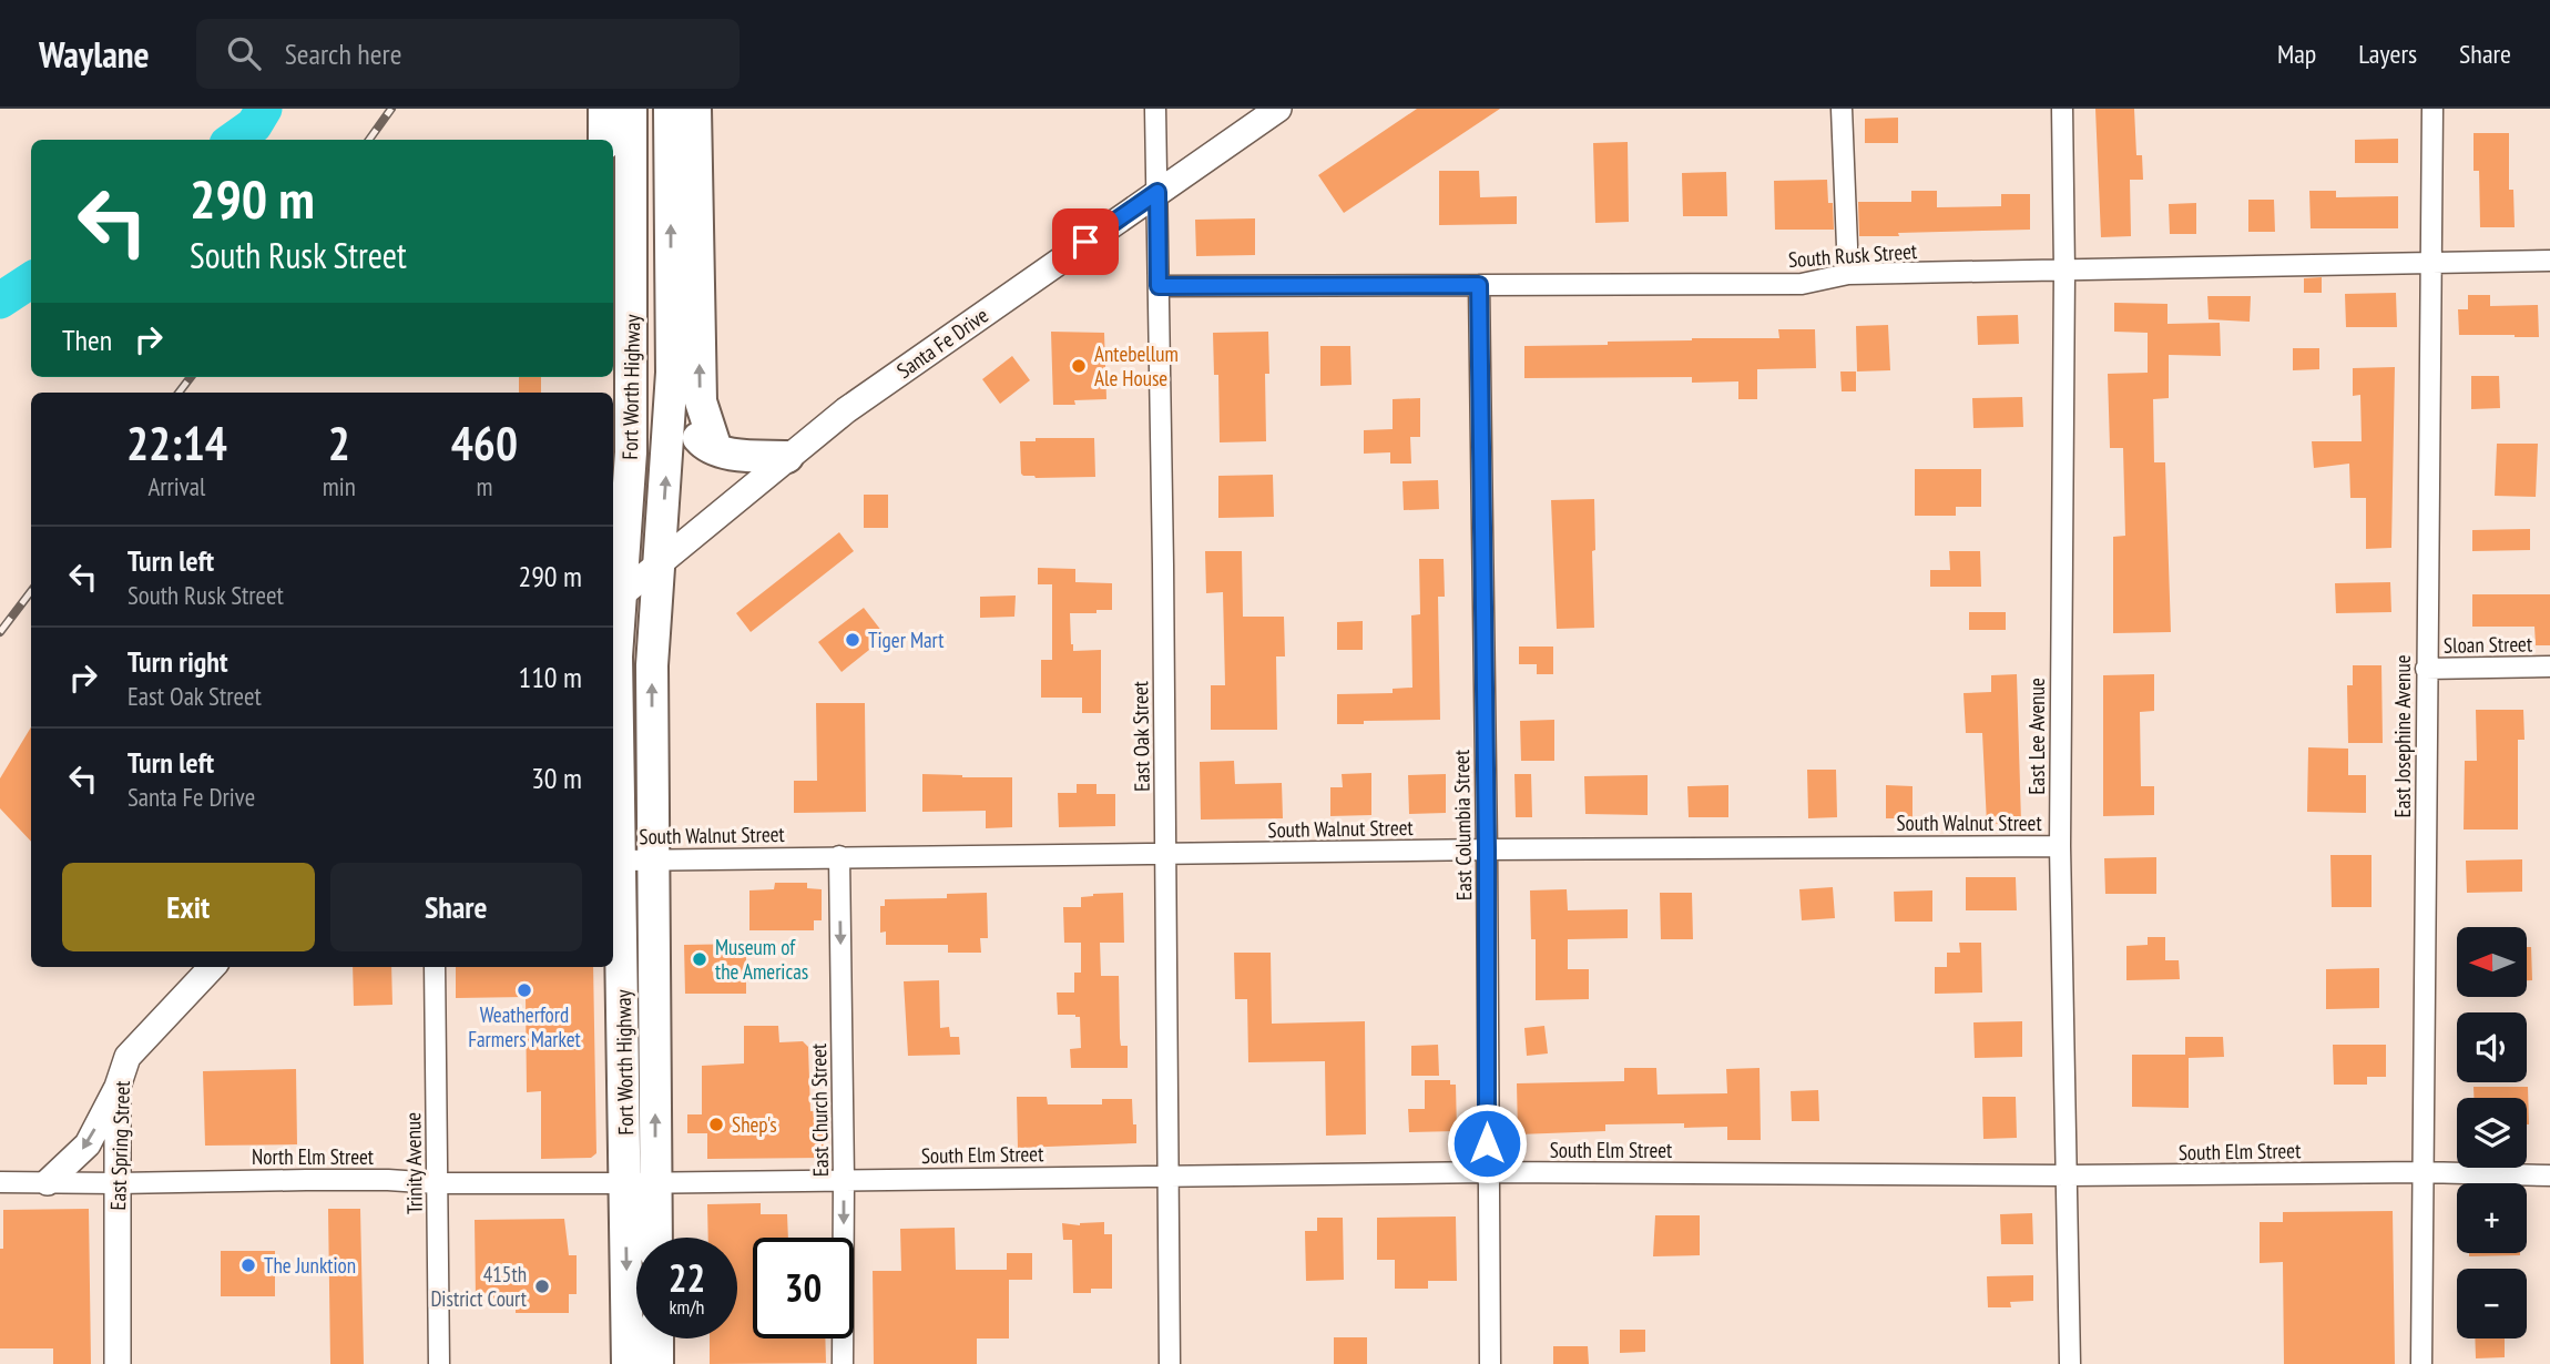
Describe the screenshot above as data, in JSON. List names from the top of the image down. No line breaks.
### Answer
{"streets":{"main road":["Fort Worth Highway"],"street":["South Rusk Street","Santa Fe Drive","Sloan Street","East Oak Street","East Lee Avenue","East Josephine Avenue","South Walnut Street","East Columbia Street","East Church Street","East Spring Street","South Elm Street","North Elm Street","Trinity Avenue"]},"crossings":[["South Rusk Street","East Oak Street"],["South Rusk Street","East Lee Avenue"],["South Rusk Street","East Josephine Avenue"],["South Rusk Street","East Columbia Street"],["Santa Fe Drive","Fort Worth Highway"],["Santa Fe Drive","East Oak Street"],["Fort Worth Highway","South Walnut Street"],["Fort Worth Highway","South Elm Street"],["Fort Worth Highway","North Elm Street"],["Sloan Street","East Josephine Avenue"],["East Oak Street","South Walnut Street"],["East Oak Street","South Elm Street"],["East Lee Avenue","South Walnut Street"],["East Lee Avenue","South Elm Street"],["East Josephine Avenue","South Elm Street"],["South Walnut Street","East Columbia Street"],["South Walnut Street","East Church Street"],["East Columbia Street","South Elm Street"],["East Church Street","South Elm Street"],["East Spring Street","North Elm Street"],["South Elm Street","North Elm Street"],["North Elm Street","Trinity Avenue"]],"one_way":["East Church Street"],"places":["Antebellum Ale House","Tiger Mart","Museum of the Americas","Weatherford Farmers Market","Shep's","The Junktion","415th District Court"],"north":"left","page":{"header":"Waylane","search":"Search here","nav":["Map","Layers","Share"],"turn":["290 m","South Rusk Street"],"then":"Then","eta":["22:14","Arrival","2","min","460","m"],"list":[{"name":"Turn left","note":"South Rusk Street","value":"290 m"},{"name":"Turn right","note":"East Oak Street","value":"110 m"},{"name":"Turn left","note":"Santa Fe Drive","value":"30 m"}],"buttons":["Exit","Share"],"map_buttons":["+","−"],"speed":"22 km/h","limit":"30"}}
